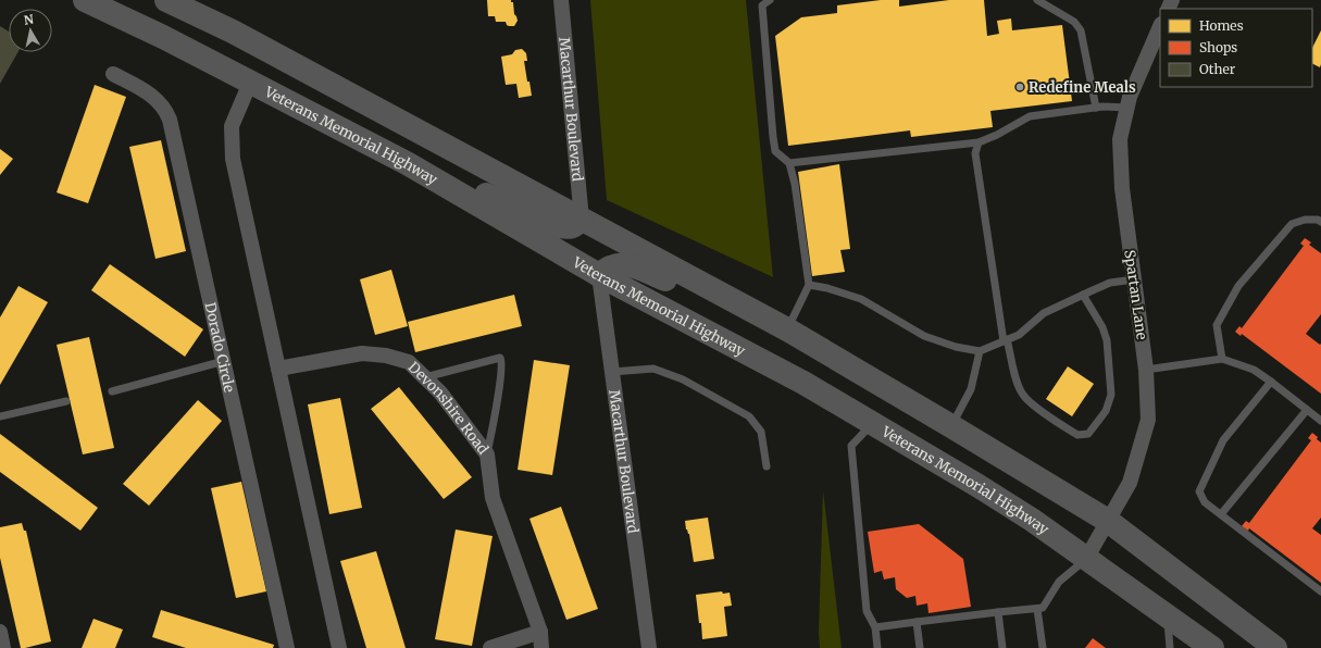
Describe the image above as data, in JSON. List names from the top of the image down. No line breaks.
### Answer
{"streets":{"highway":["Veterans Memorial Highway"],"street":["Macarthur Boulevard","Spartan Lane","Dorado Circle","Devonshire Road"]},"crossings":[["Macarthur Boulevard","Veterans Memorial Highway"],["Veterans Memorial Highway","Spartan Lane"]],"places":["Redefine Meals"],"legend":["Homes","Shops","Other"],"north":"top"}
